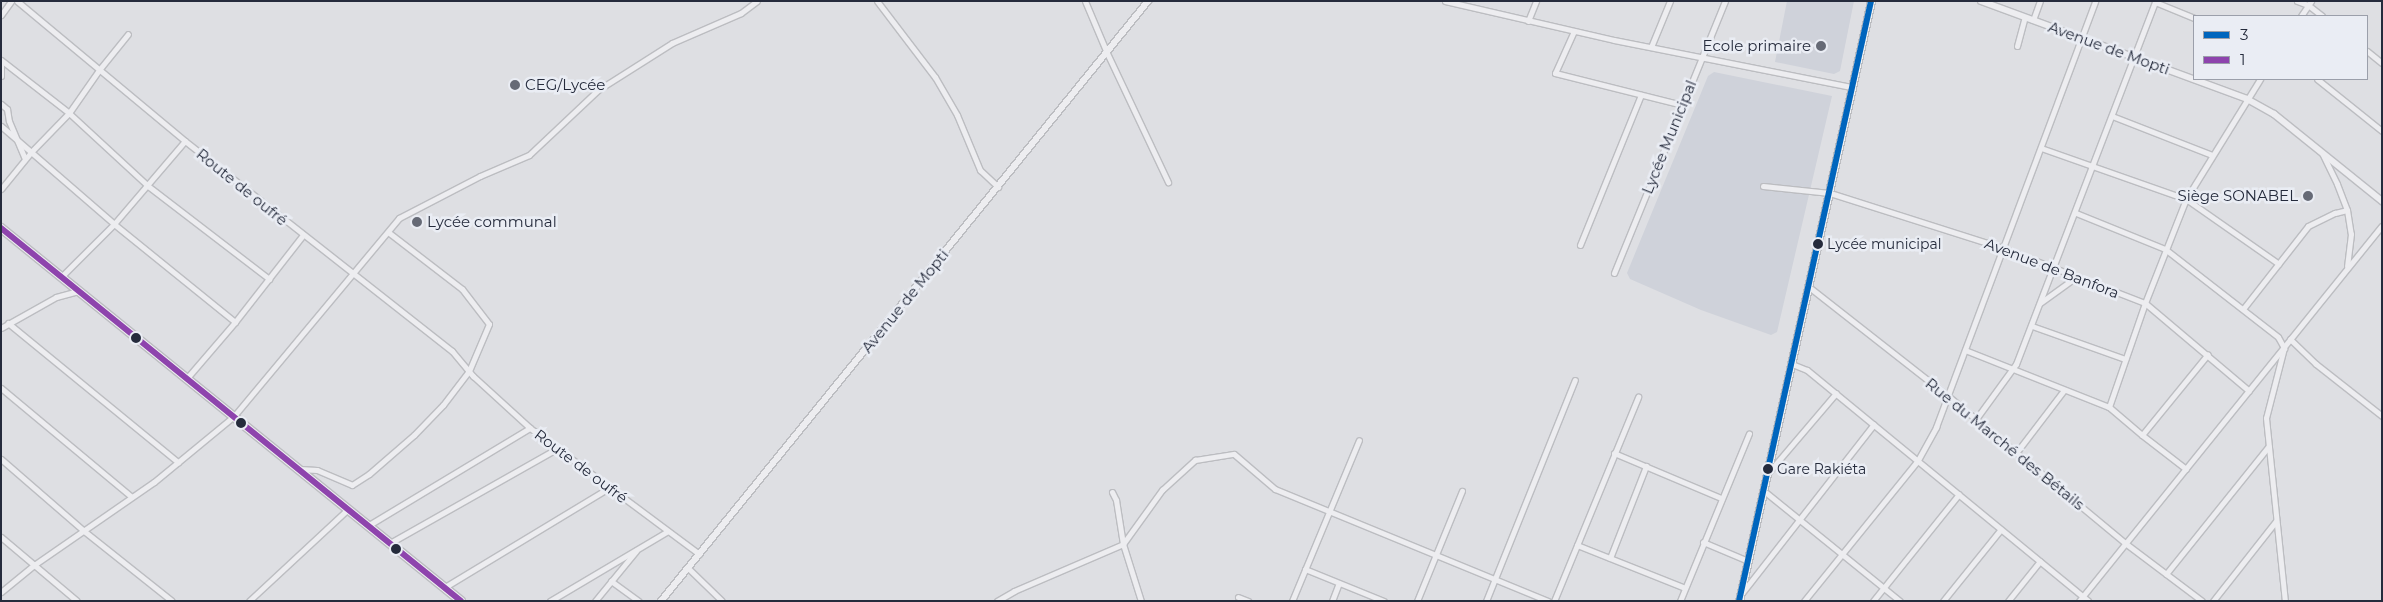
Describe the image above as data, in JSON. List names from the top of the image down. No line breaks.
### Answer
{"streets":{"street":["Avenue de Mopti","Lycée Municipal","Route de oufré","Avenue de Banfora","Rue du Marché des Bétails"]},"crossings":[["Avenue de Mopti","Route de oufré"]],"places":["Ecole primaire","CEG/Lycée","Siège SONABEL","Lycée communal","Lycée municipal","Gare Rakiéta"],"lines":["transit line 3","transit line 1"],"legend":["3","1"]}
